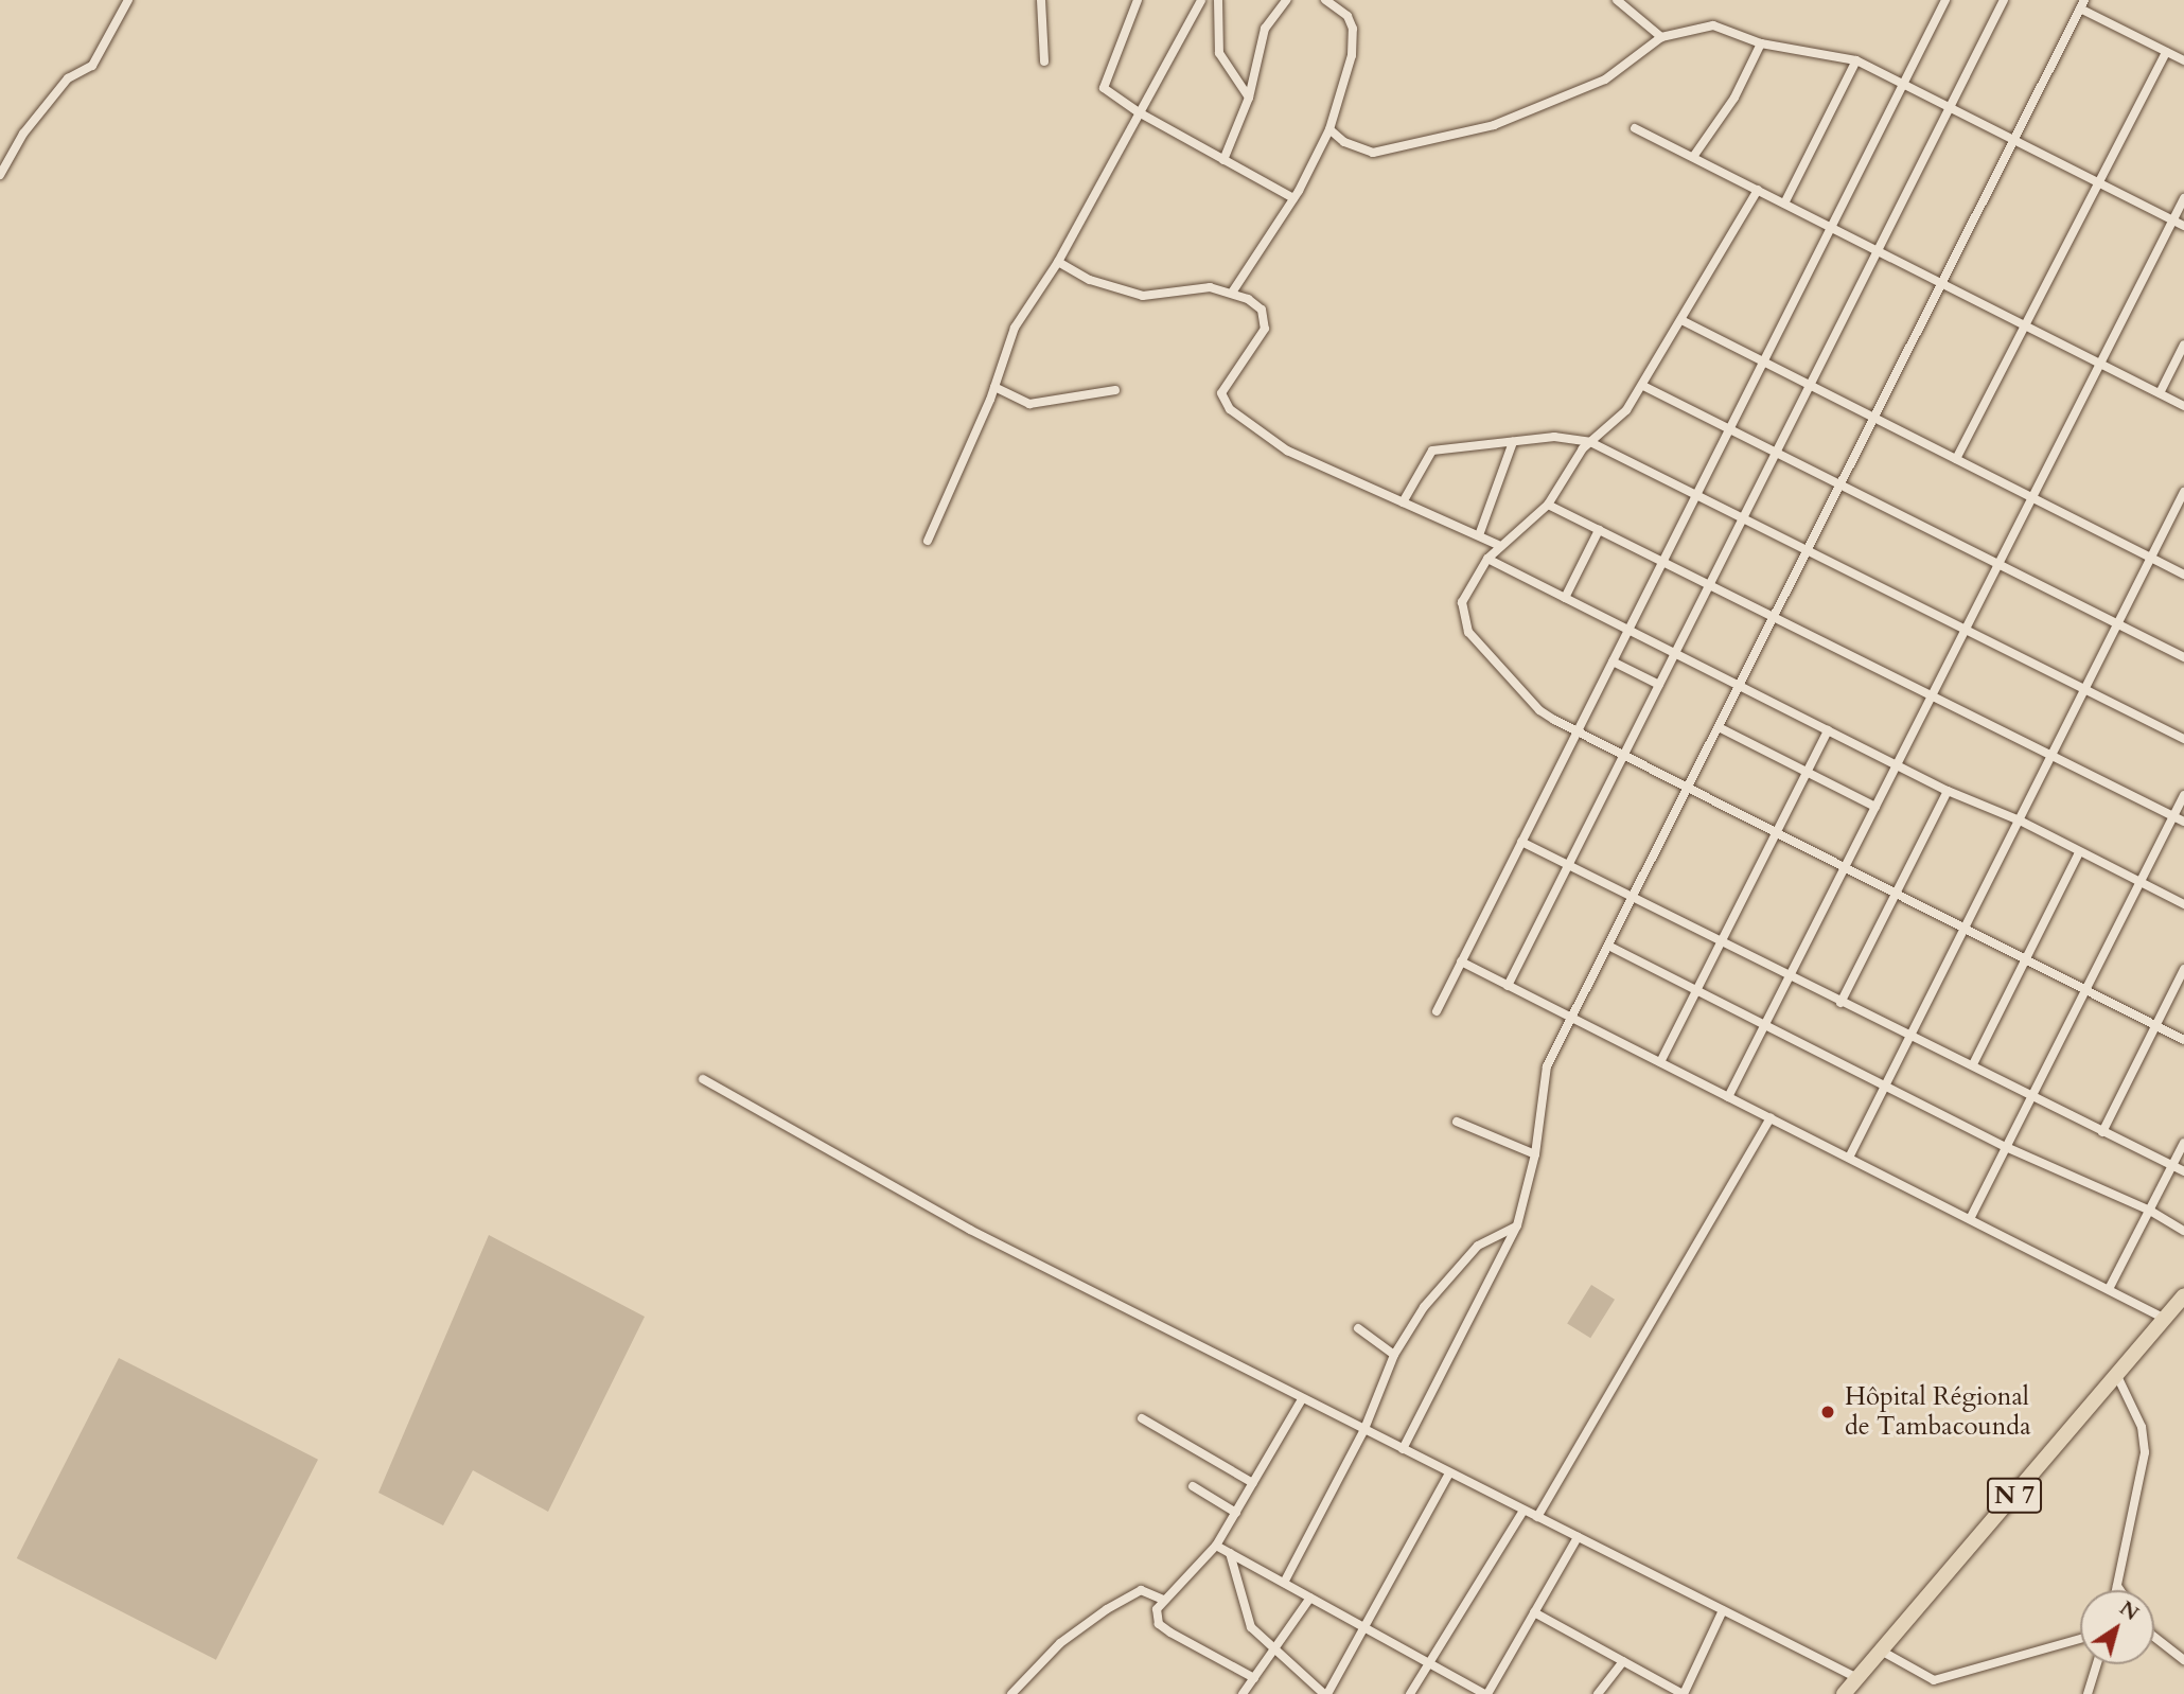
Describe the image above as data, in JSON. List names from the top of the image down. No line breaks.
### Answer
{"streets":{"highway":["N 7"]},"places":["Hôpital Régional de Tambacounda"],"north":"top right"}
